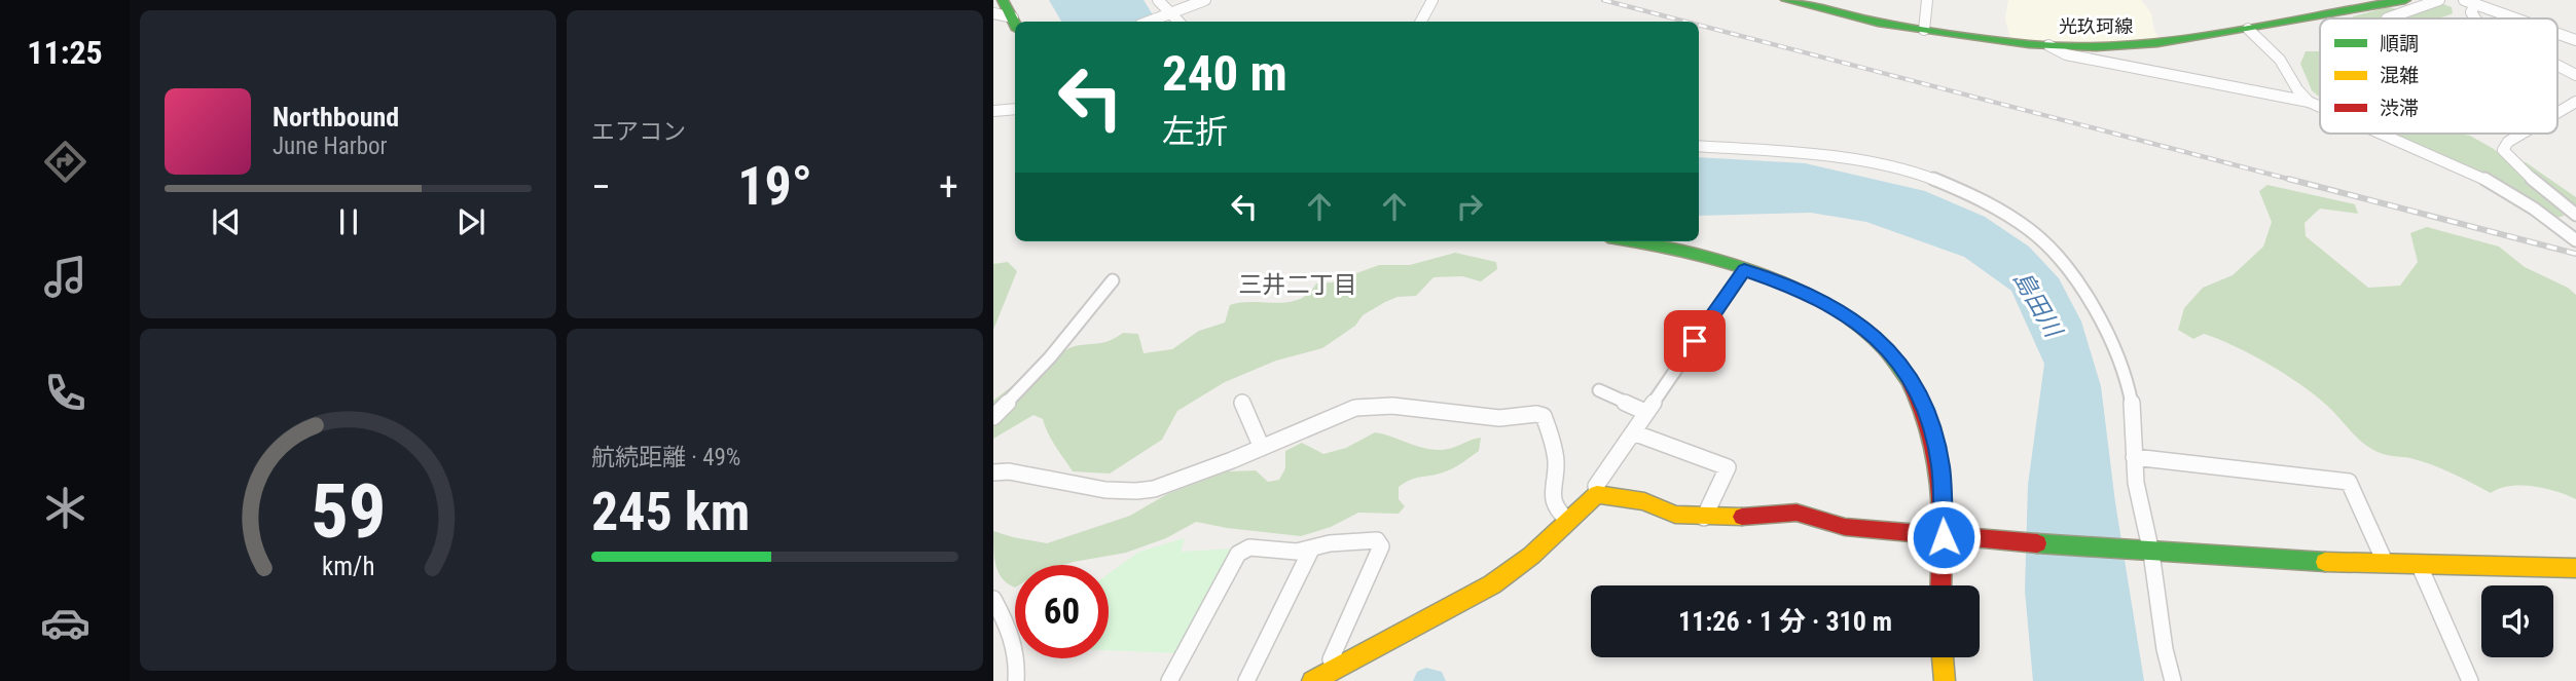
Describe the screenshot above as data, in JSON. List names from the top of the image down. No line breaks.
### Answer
{"streets":{"main road":["光玖珂線"]},"districts":["三井二丁目"],"water":["島田川"],"legend":["順調","混雑","渋滞"],"page":{"tabs":"11:25","tile":["エアコン",["航続距離 · 49%","245 km"]],"turn":["240 m","左折"],"song":["Northbound","June Harbor"],"heat":["−","19°","+"],"limit":"60","trip":"11:26 · 1 分 · 310 m","gauge":["59","km/h"]}}
